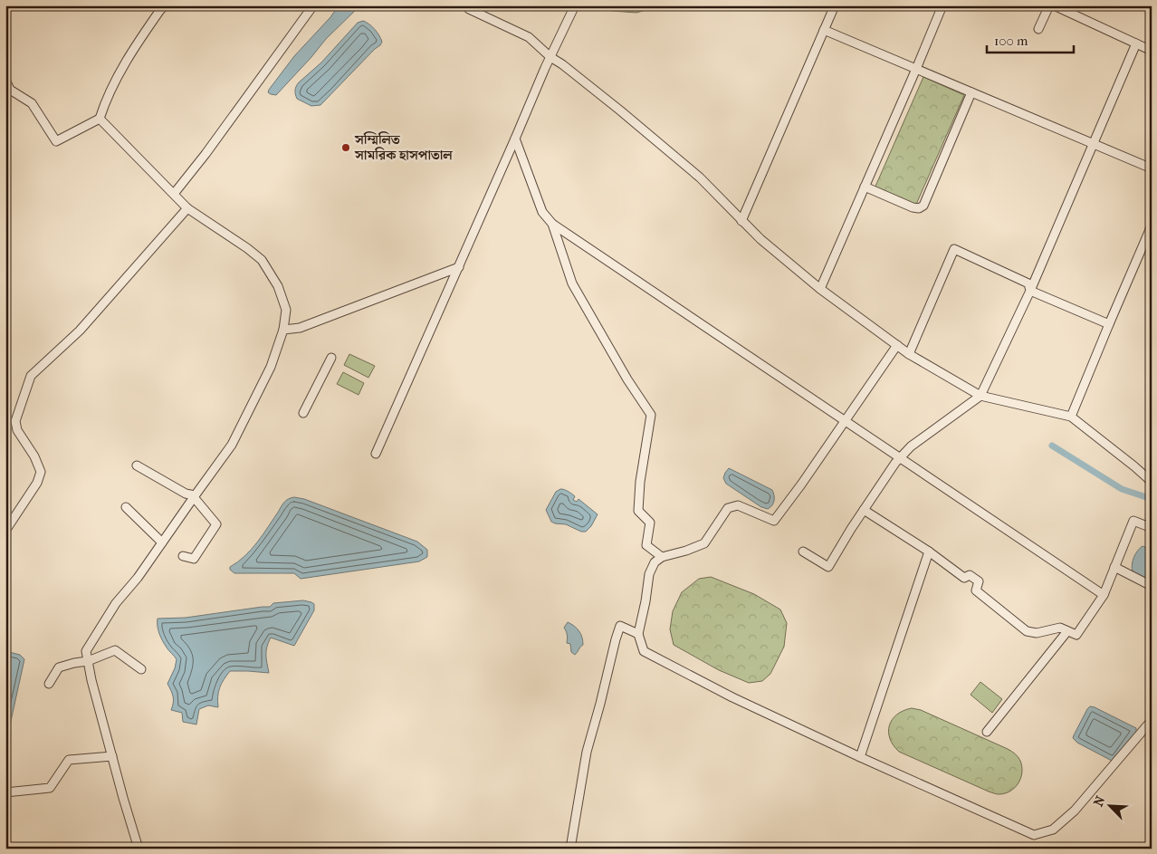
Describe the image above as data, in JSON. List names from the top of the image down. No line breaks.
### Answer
{"places":["সম্মিলিত সামরিক হাসপাতাল"],"scale_bar":"100 m","north":"top left"}
